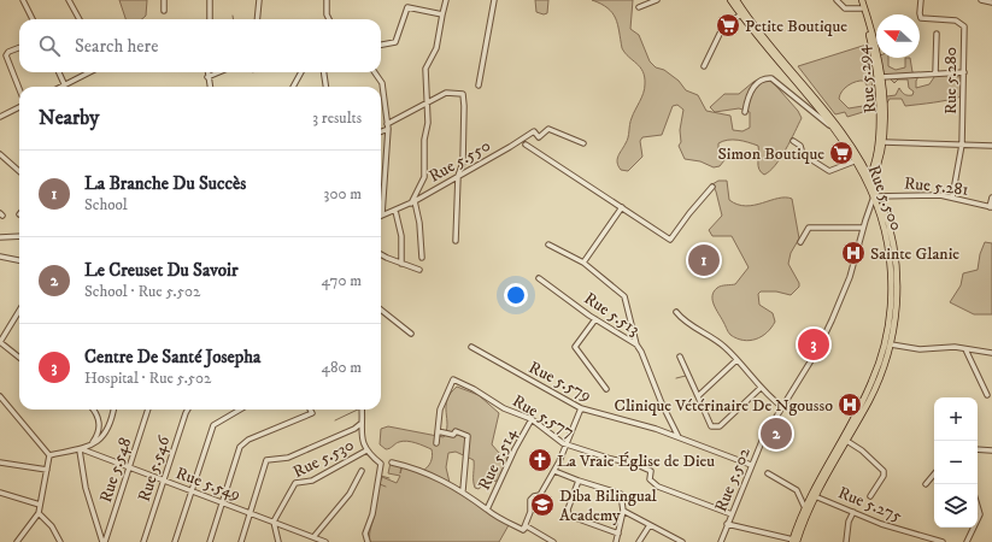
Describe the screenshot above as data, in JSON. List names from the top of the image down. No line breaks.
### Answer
{"streets":{"main road":["Rue 5.294","Rue 5.500"],"street":["Rue 5.280","Rue 5.550","Rue 5.281","Rue 5.513","Rue 5.579","Rue 5.577","Rue 5.530","Rue 5.514","Rue 5.546","Rue 5.548","Rue 5.502","Rue 5.549","Rue 5.275"]},"crossings":[["Rue 5.294","Rue 5.500"],["Rue 5.280","Rue 5.281"],["Rue 5.281","Rue 5.500"],["Rue 5.281","Rue 5.502"],["Rue 5.500","Rue 5.502"],["Rue 5.500","Rue 5.275"],["Rue 5.513","Rue 5.579"],["Rue 5.579","Rue 5.502"],["Rue 5.577","Rue 5.514"],["Rue 5.577","Rue 5.502"],["Rue 5.530","Rue 5.549"],["Rue 5.546","Rue 5.549"],["Rue 5.548","Rue 5.549"]],"places":{"supermarket":["Petite Boutique","Simon Boutique"],"hospital":["Sainte Glanie","Clinique Vétérinaire De Ngousso"],"church":["La Vraie Église de Dieu"],"school or university":["Diba Bilingual Academy"]},"north":"left","page":{"search":"Search here","heading":["Nearby","3 results"],"list":[{"mark":"1","name":"La Branche Du Succès","note":"School","value":"300 m"},{"mark":"2","name":"Le Creuset Du Savoir","note":"School · Rue 5.502","value":"470 m"},{"mark":"3","name":"Centre De Santé Josepha","note":"Hospital · Rue 5.502","value":"480 m"}],"pins":["1","3","2"],"map_buttons":["+","−"]}}
